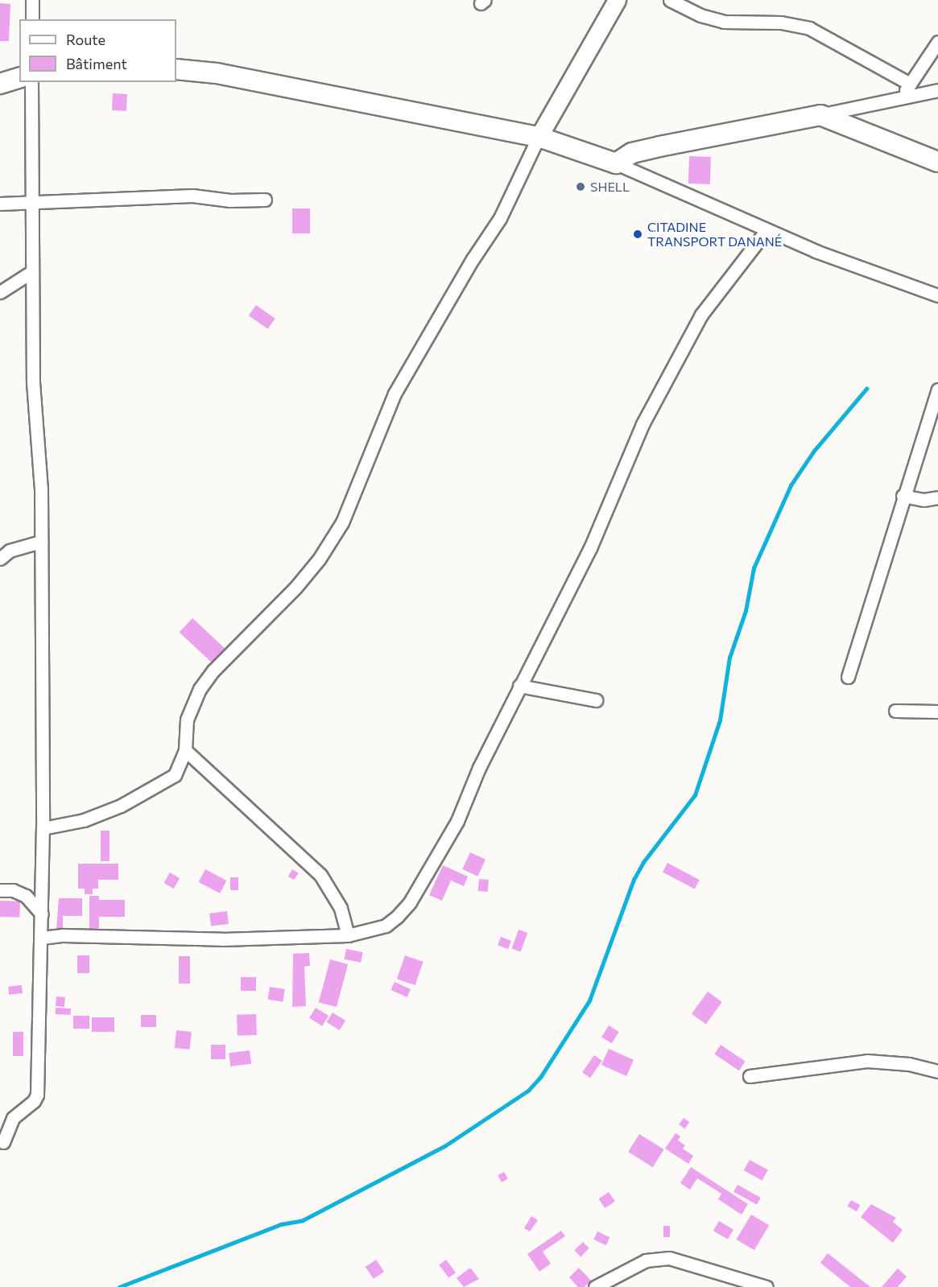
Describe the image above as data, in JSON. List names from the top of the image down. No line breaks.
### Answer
{"places":["SHELL","CITADINE TRANSPORT DANANÉ"],"legend":["Route","Bâtiment"]}
